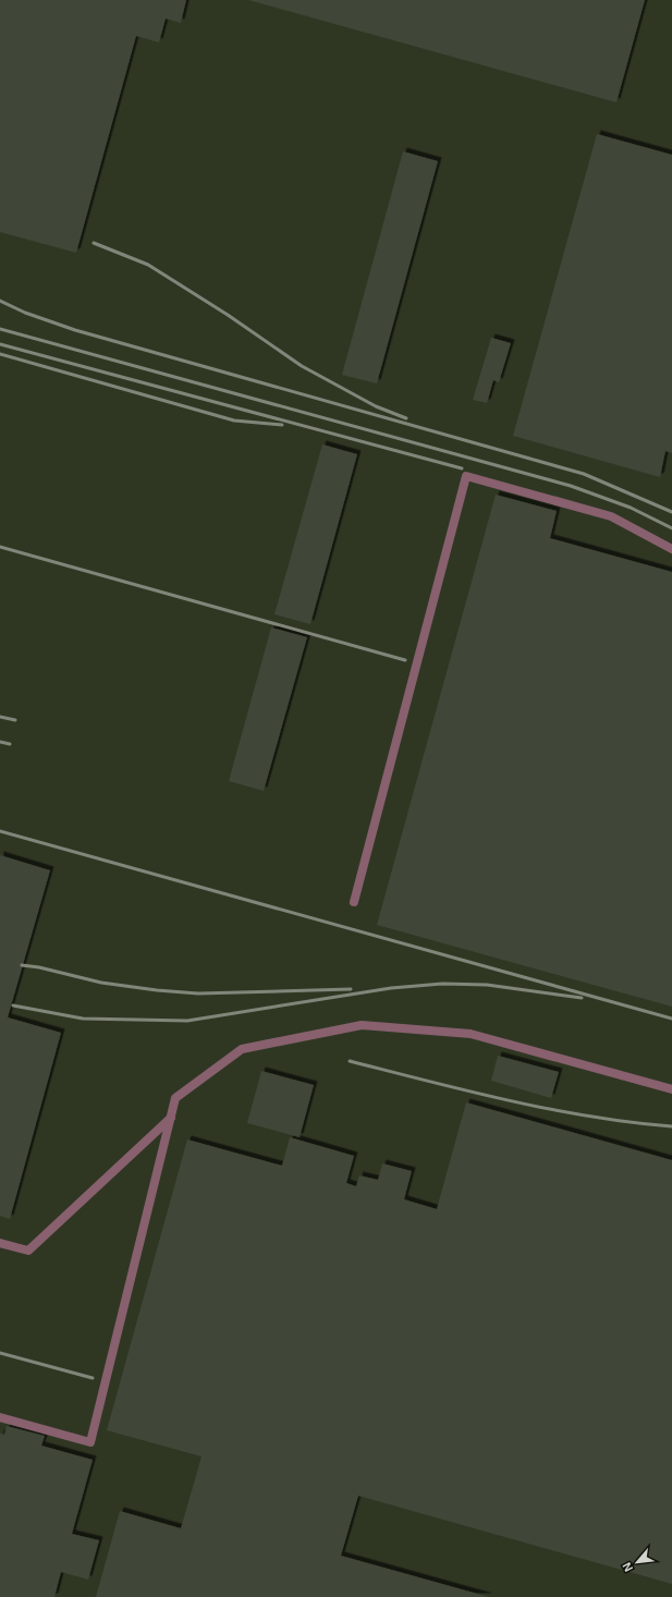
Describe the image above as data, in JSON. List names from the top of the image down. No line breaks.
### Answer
{"north":"bottom left"}
